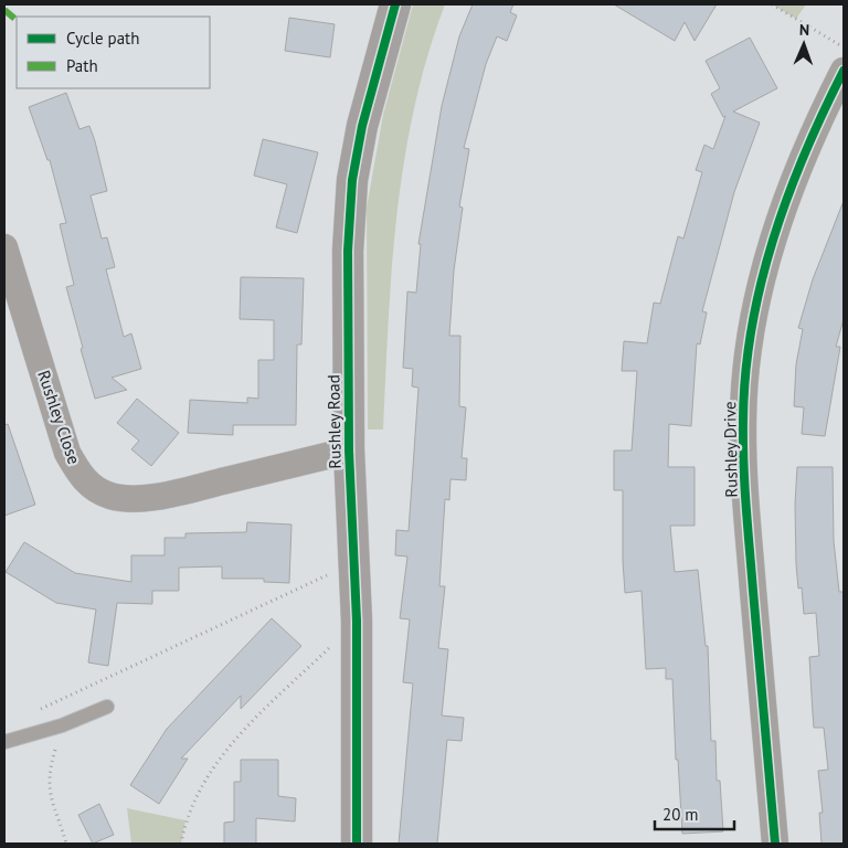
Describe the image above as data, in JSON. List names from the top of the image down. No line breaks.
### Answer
{"streets":{"street":["Rushley Close","Rushley Road","Rushley Drive"]},"crossings":[["Rushley Close","Rushley Road"]],"legend":["Cycle path","Path"],"scale_bar":"20 m","north":"top"}
